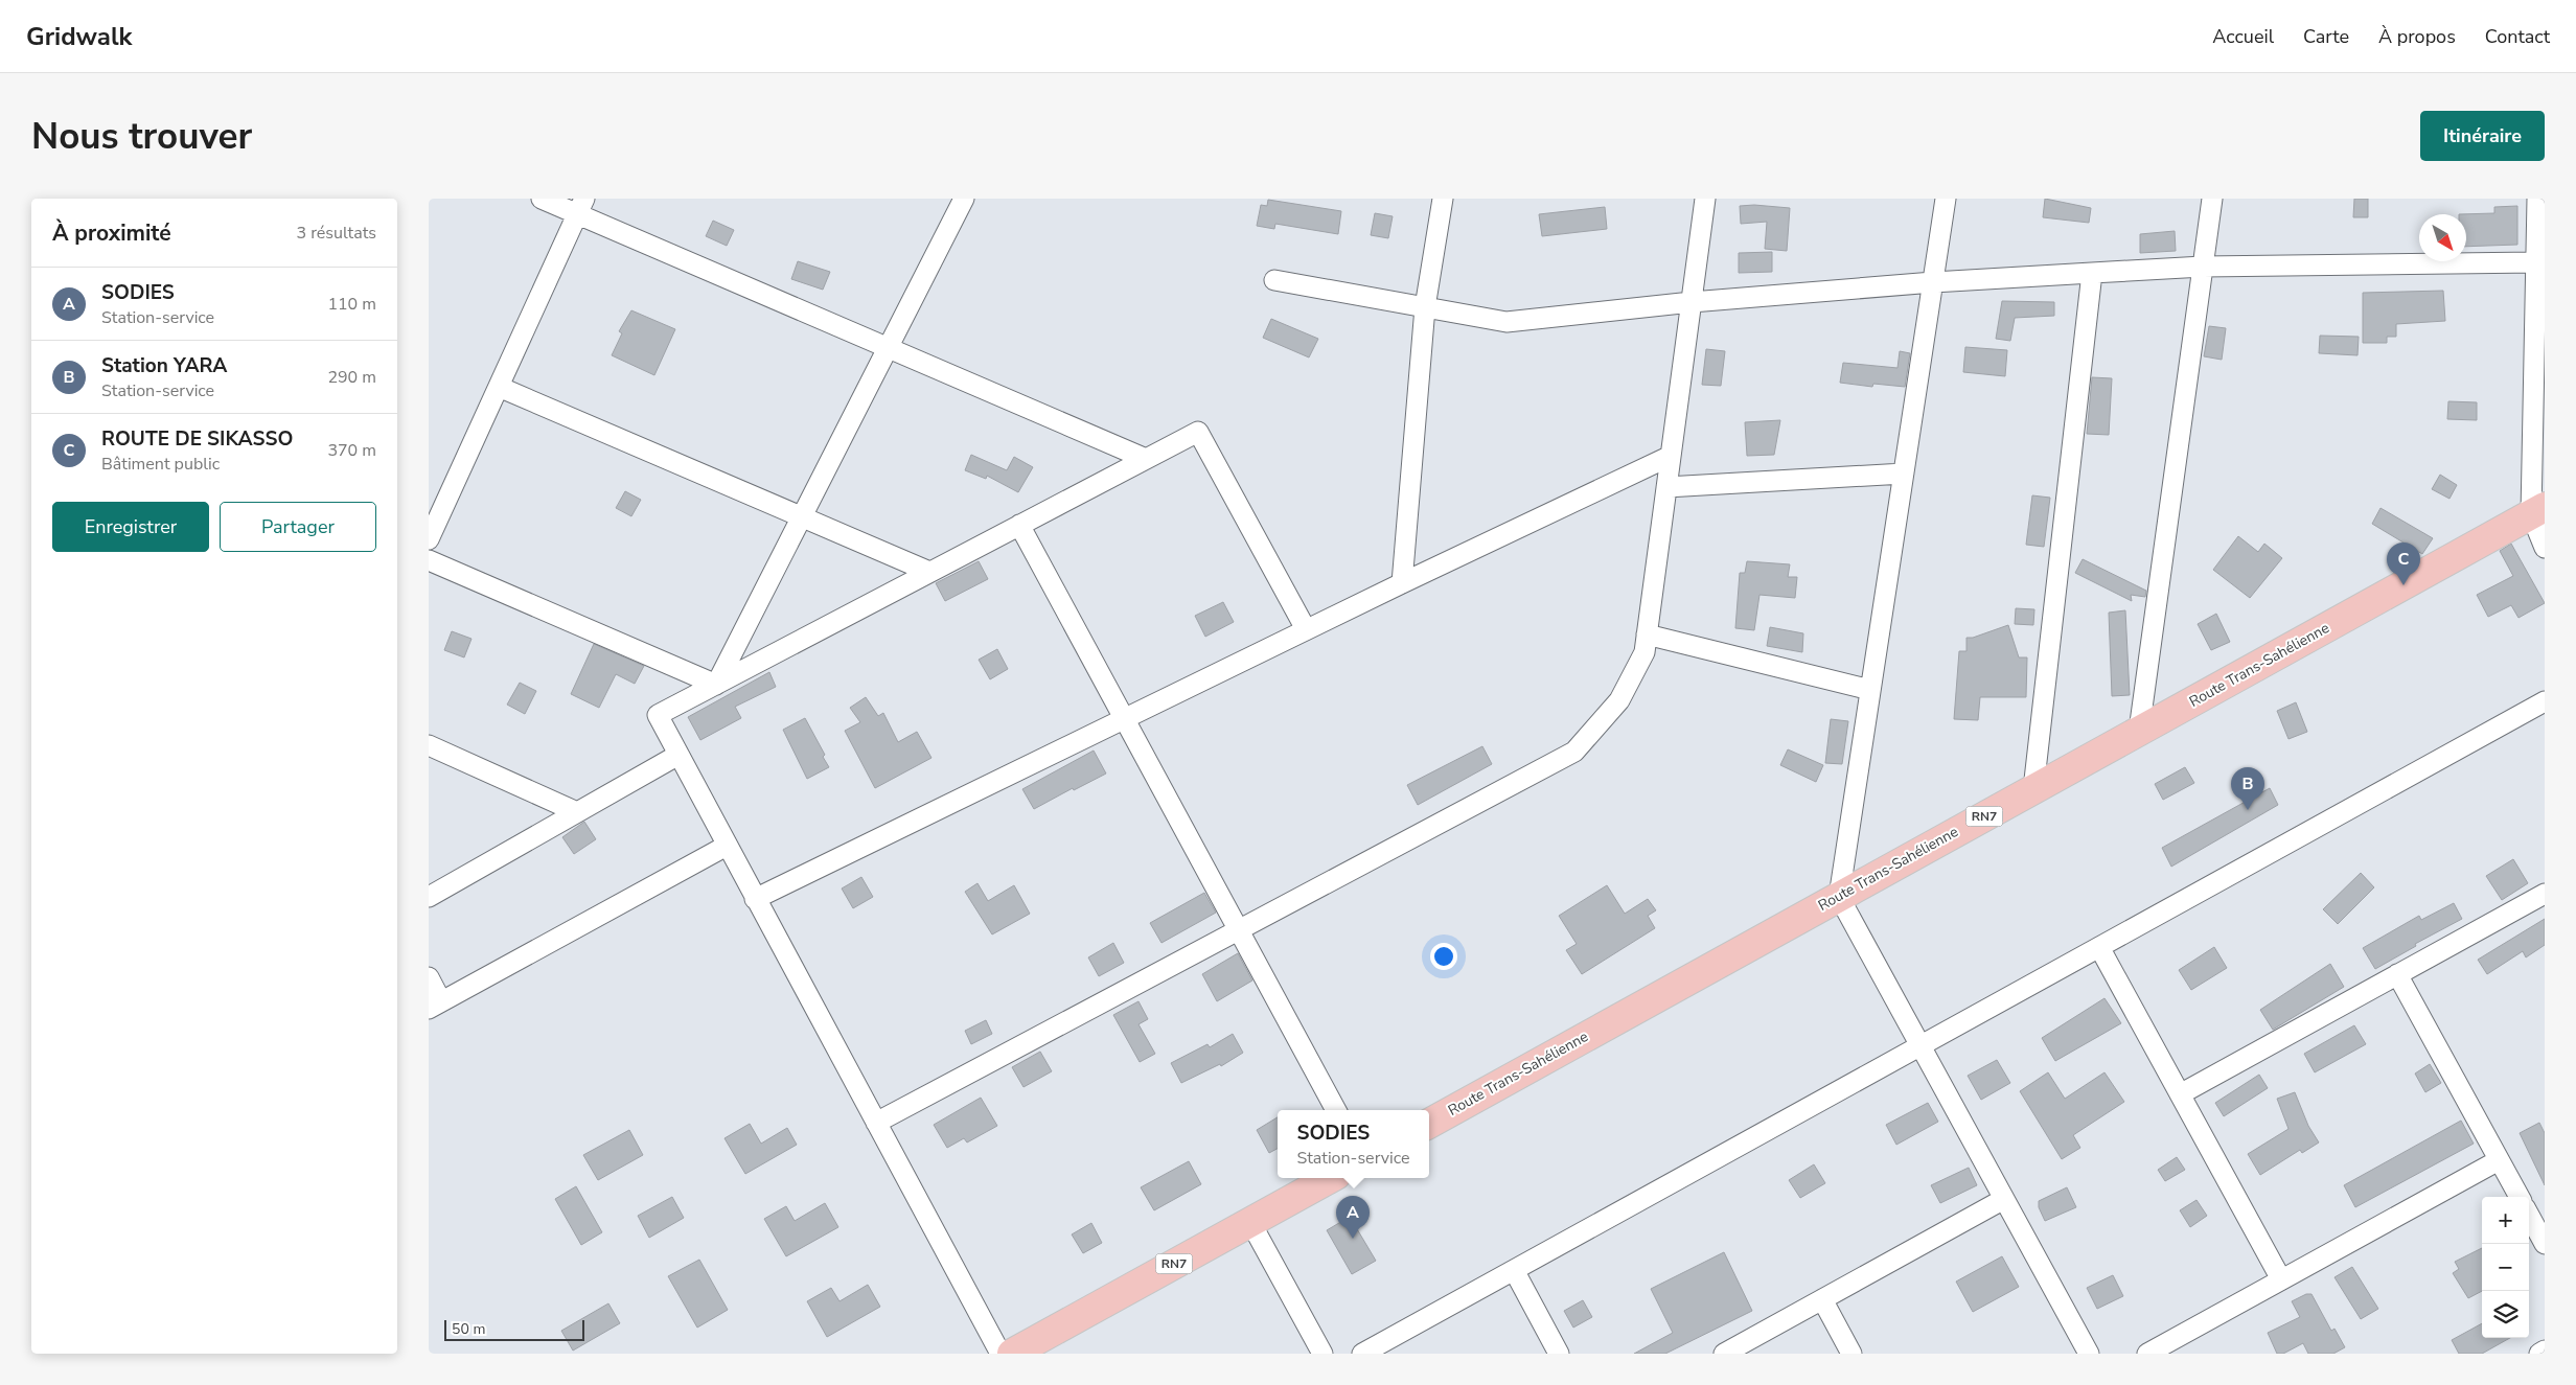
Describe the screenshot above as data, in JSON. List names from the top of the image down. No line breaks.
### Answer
{"streets":{"highway":["Route Trans-Sahélienne","RN7"]},"scale_bar":"50 m","north":"bottom right","page":{"header":"Gridwalk","nav":["Accueil","Carte","À propos","Contact"],"buttons":["Itinéraire",["Enregistrer","Partager"]],"title":"Nous trouver","heading":["À proximité","3 résultats"],"list":[{"mark":"A","name":"SODIES","note":"Station-service","value":"110 m"},{"mark":"B","name":"Station YARA","note":"Station-service","value":"290 m"},{"mark":"C","name":"ROUTE DE SIKASSO","note":"Bâtiment public","value":"370 m"}],"pins":["C","B","A"],"popup":["SODIES","Station-service"],"map_buttons":["+","−"],"scale":"50 m"}}
